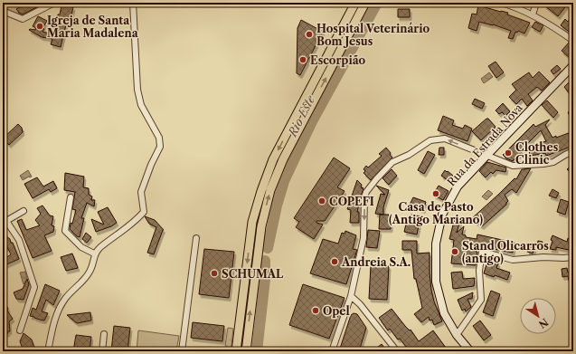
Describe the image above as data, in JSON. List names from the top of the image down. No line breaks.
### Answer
{"streets":{"main road":["Rua da Estrada Nova"]},"water":["Rio Este"],"places":["Igreja de Santa Maria Madalena","Hospital Veterinário Bom Jesus","Escorpião","Clothes Clinic","Casa de Pasto (Antigo Mariano)","COPEFI","Stand Olicarros (antigo)","Andreia S.A.","SCHUMAL","Opel"],"north":"bottom right"}
